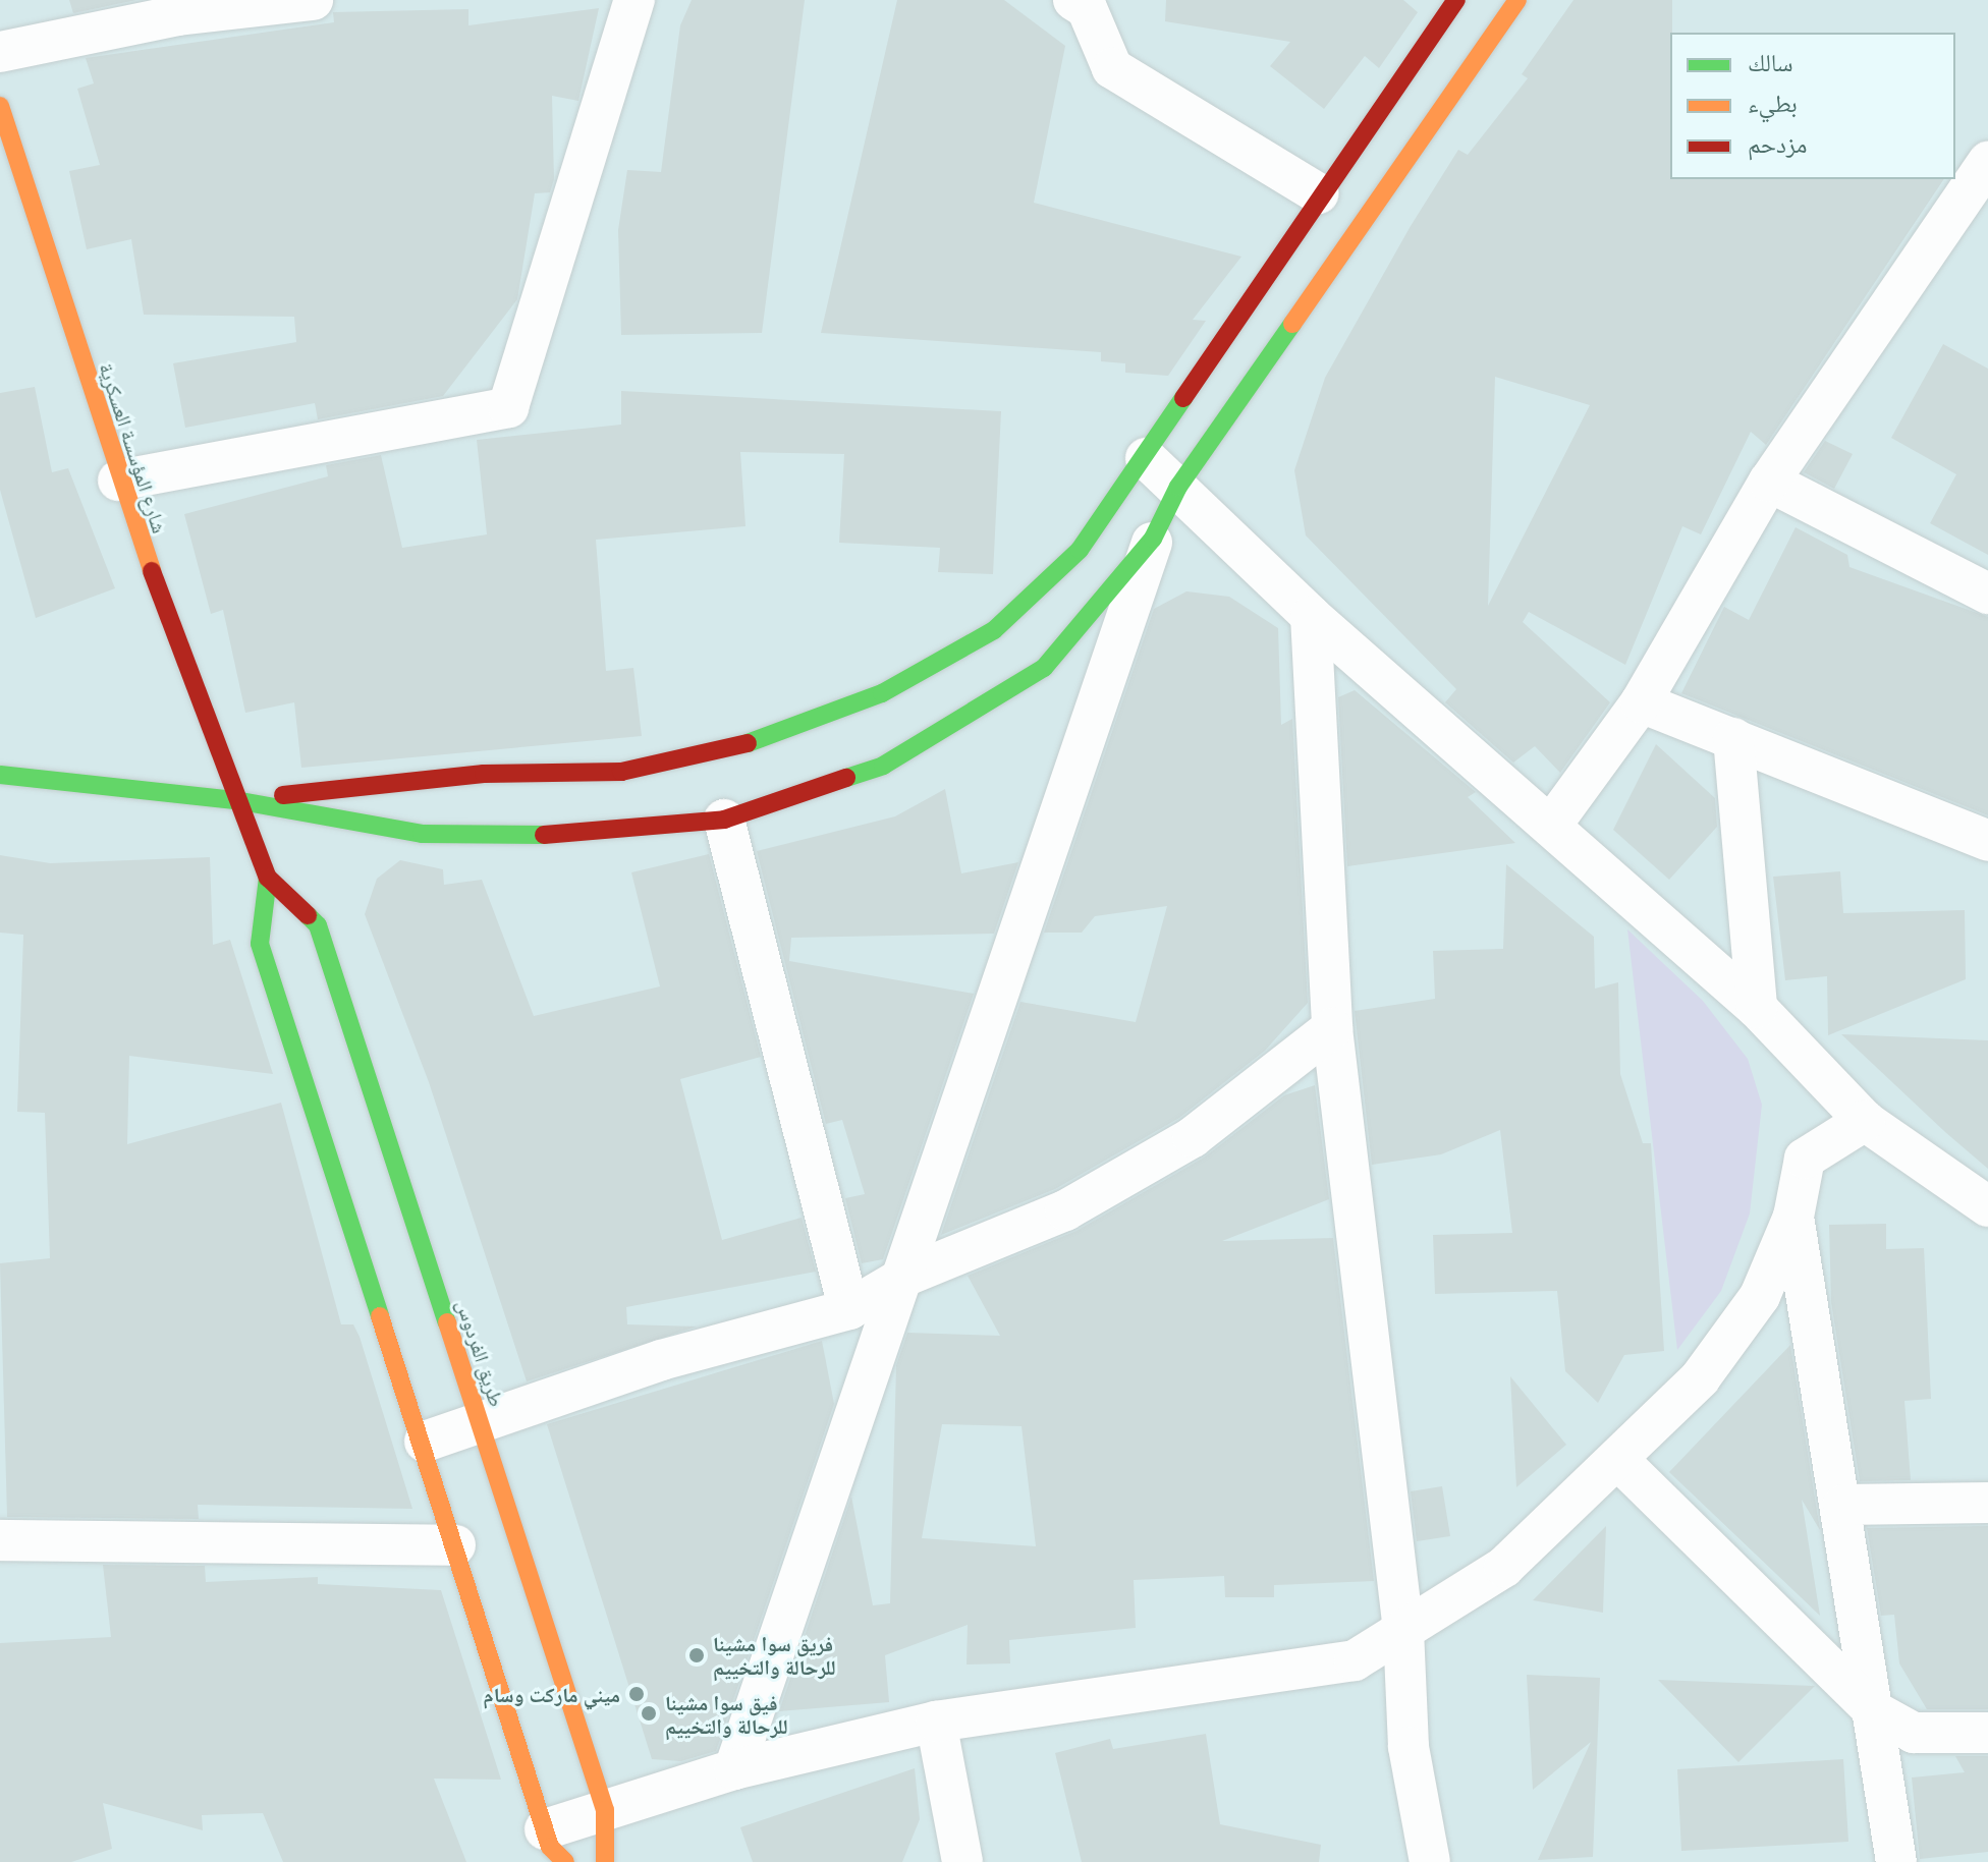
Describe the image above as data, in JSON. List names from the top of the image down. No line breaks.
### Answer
{"streets":{"main road":["شارع المؤسسة العسكرية","طريق الفردوس"]},"crossings":[["شارع المؤسسة العسكرية","طريق الفردوس"]],"places":["فريق سوا مشينا للرحالة والتخييم","ميني ماركت وسام","فيق سوا مشينا للرحالة والتخييم"],"legend":["سالك","بطيء","مزدحم"]}
